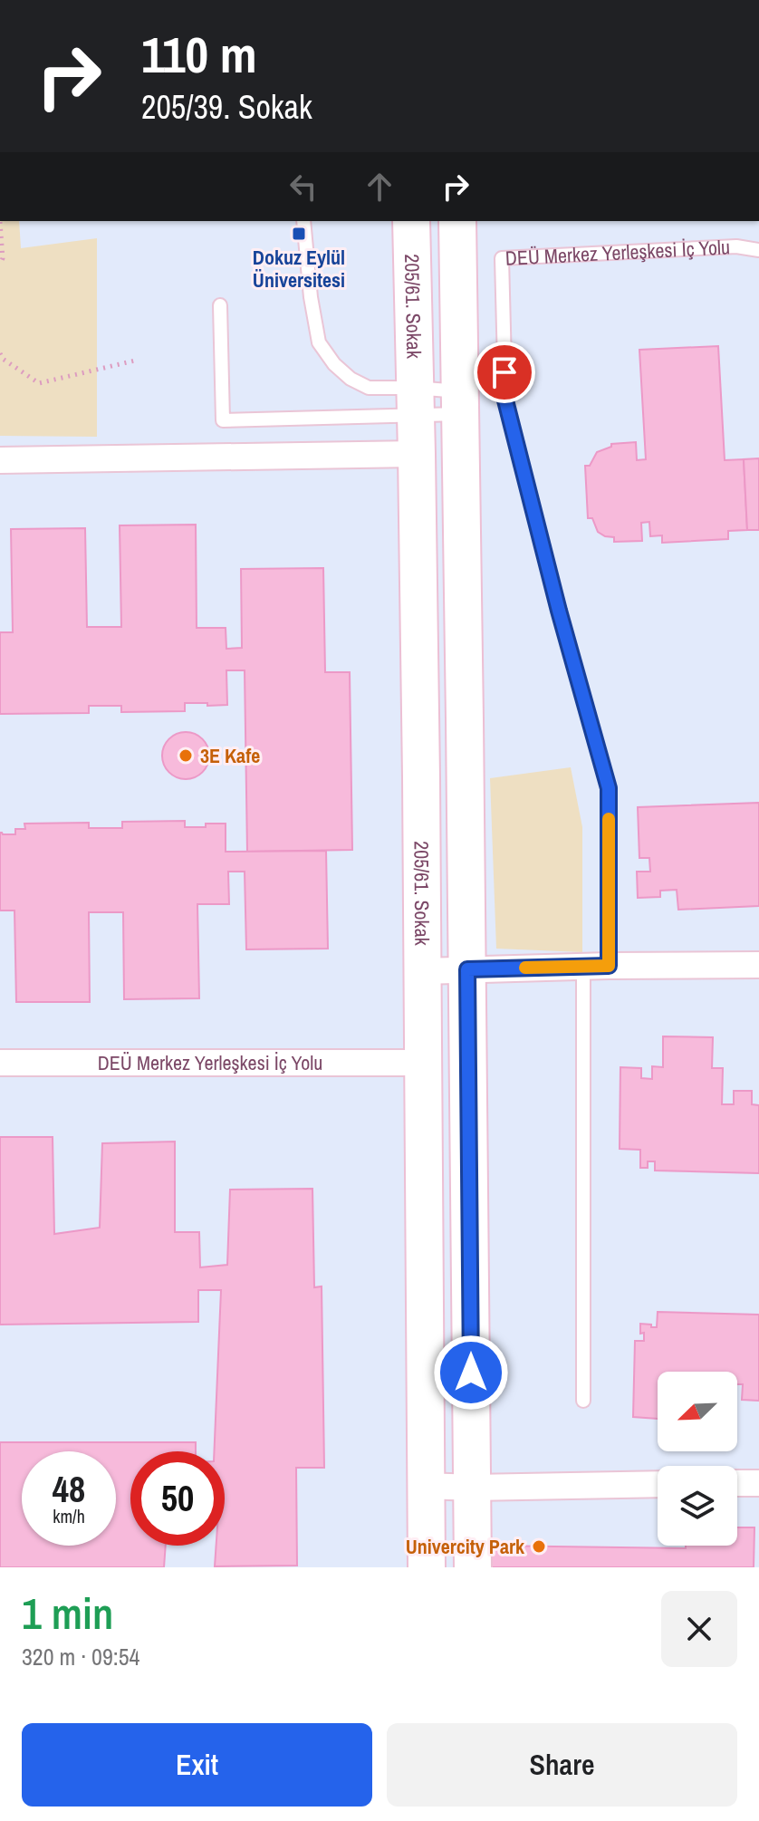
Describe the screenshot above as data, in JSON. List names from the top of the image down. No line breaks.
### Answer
{"streets":{"main road":["205/61. Sokak"],"street":["DEÜ Merkez Yerleşkesi İç Yolu"]},"crossings":[["DEÜ Merkez Yerleşkesi İç Yolu","205/61. Sokak"]],"places":{"transit":["Dokuz Eylül Üniversitesi"],"other":["3E Kafe","Univercity Park"]},"north":"bottom left","page":{"turn":["110 m","205/39. Sokak"],"speed":"48 km/h","limit":"50","heading":["1 min","320 m · 09:54"],"buttons":["Exit","Share"]}}
